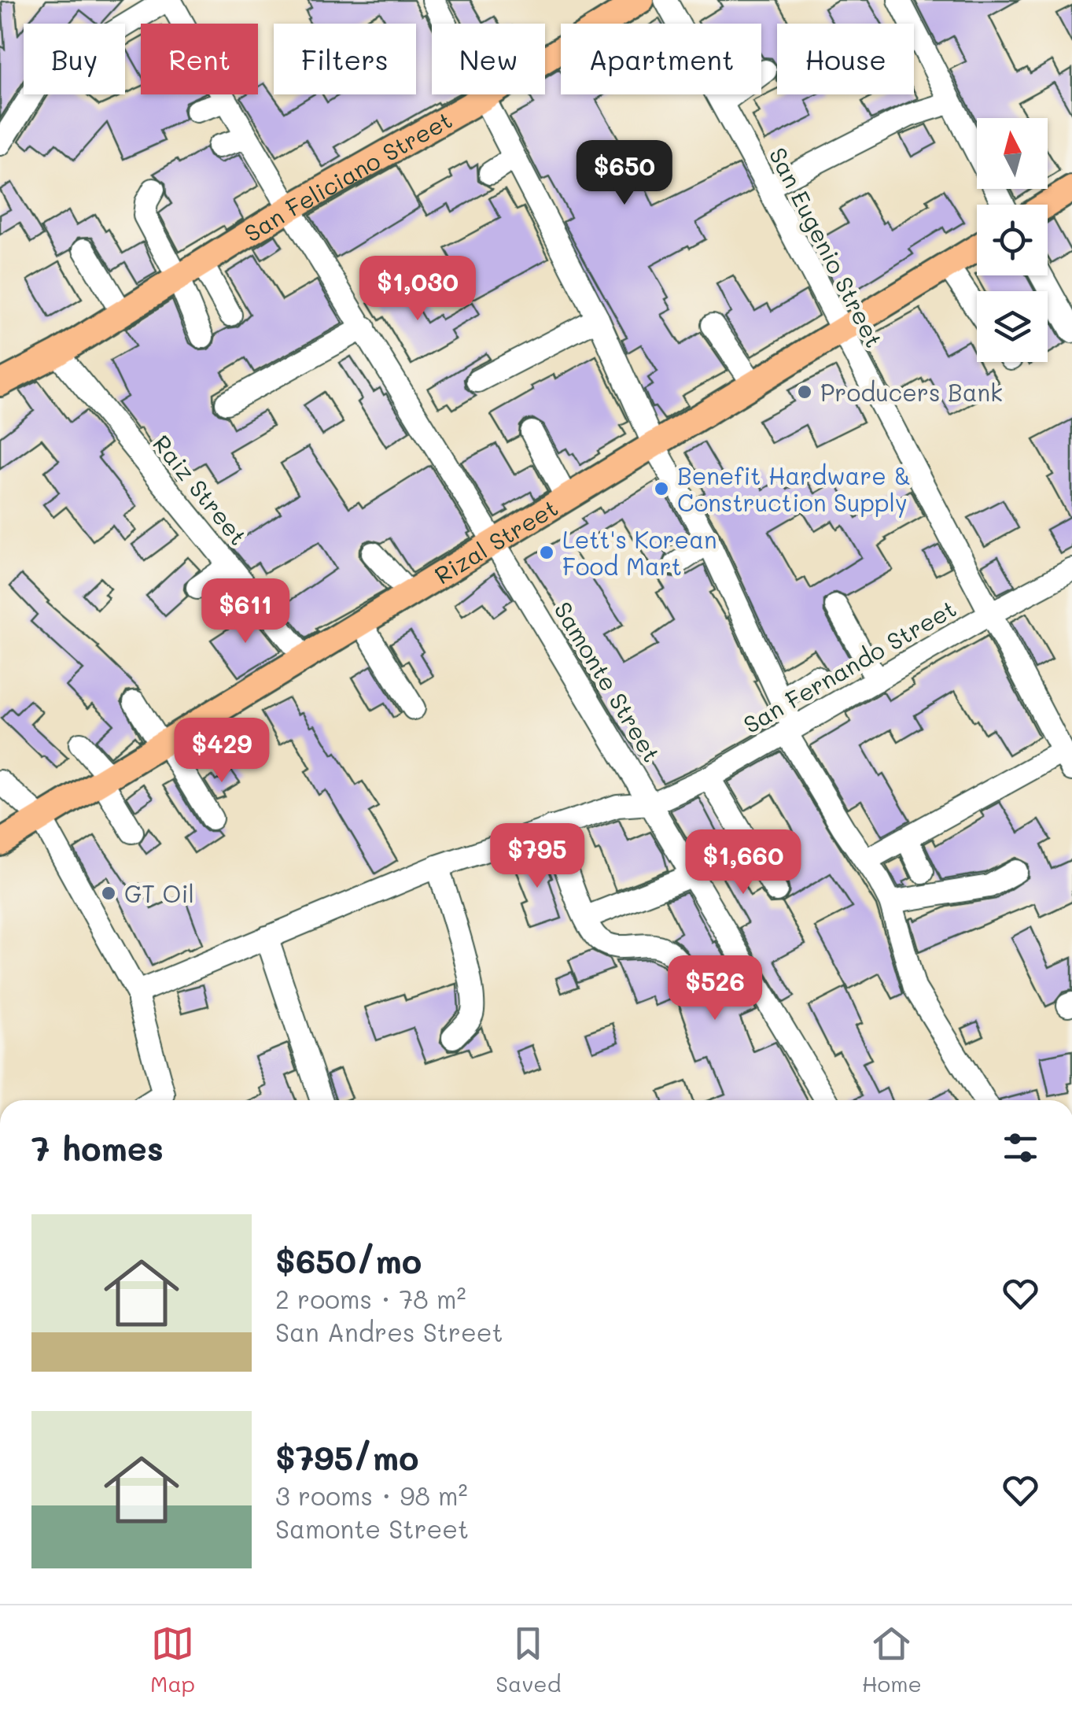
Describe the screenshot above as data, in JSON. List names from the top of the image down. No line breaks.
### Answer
{"streets":{"main road":["San Feliciano Street","Rizal Street"],"street":["San Eugenio Street","Raiz Street","San Fernando Street","Samonte Street"]},"crossings":[["San Feliciano Street","Raiz Street"],["San Feliciano Street","Samonte Street"],["San Eugenio Street","Rizal Street"],["San Eugenio Street","San Fernando Street"],["Raiz Street","Rizal Street"],["Rizal Street","Samonte Street"],["San Fernando Street","Samonte Street"]],"places":["Producers Bank","Benefit Hardware & Construction Supply","Lett's Korean Food Mart","GT Oil"],"north":"top","page":{"chip":["Buy","Rent","Filters","New","Apartment","House"],"price":["$650","$1,030","$611","$429","$795","$1,660","$526"],"heading":"7 homes","list":[{"name":"$650/mo","note":"2 rooms · 78 m² · San Andres Street"},{"name":"$795/mo","note":"3 rooms · 98 m² · Samonte Street"}],"tabs":["Map","Saved","Home"]}}
